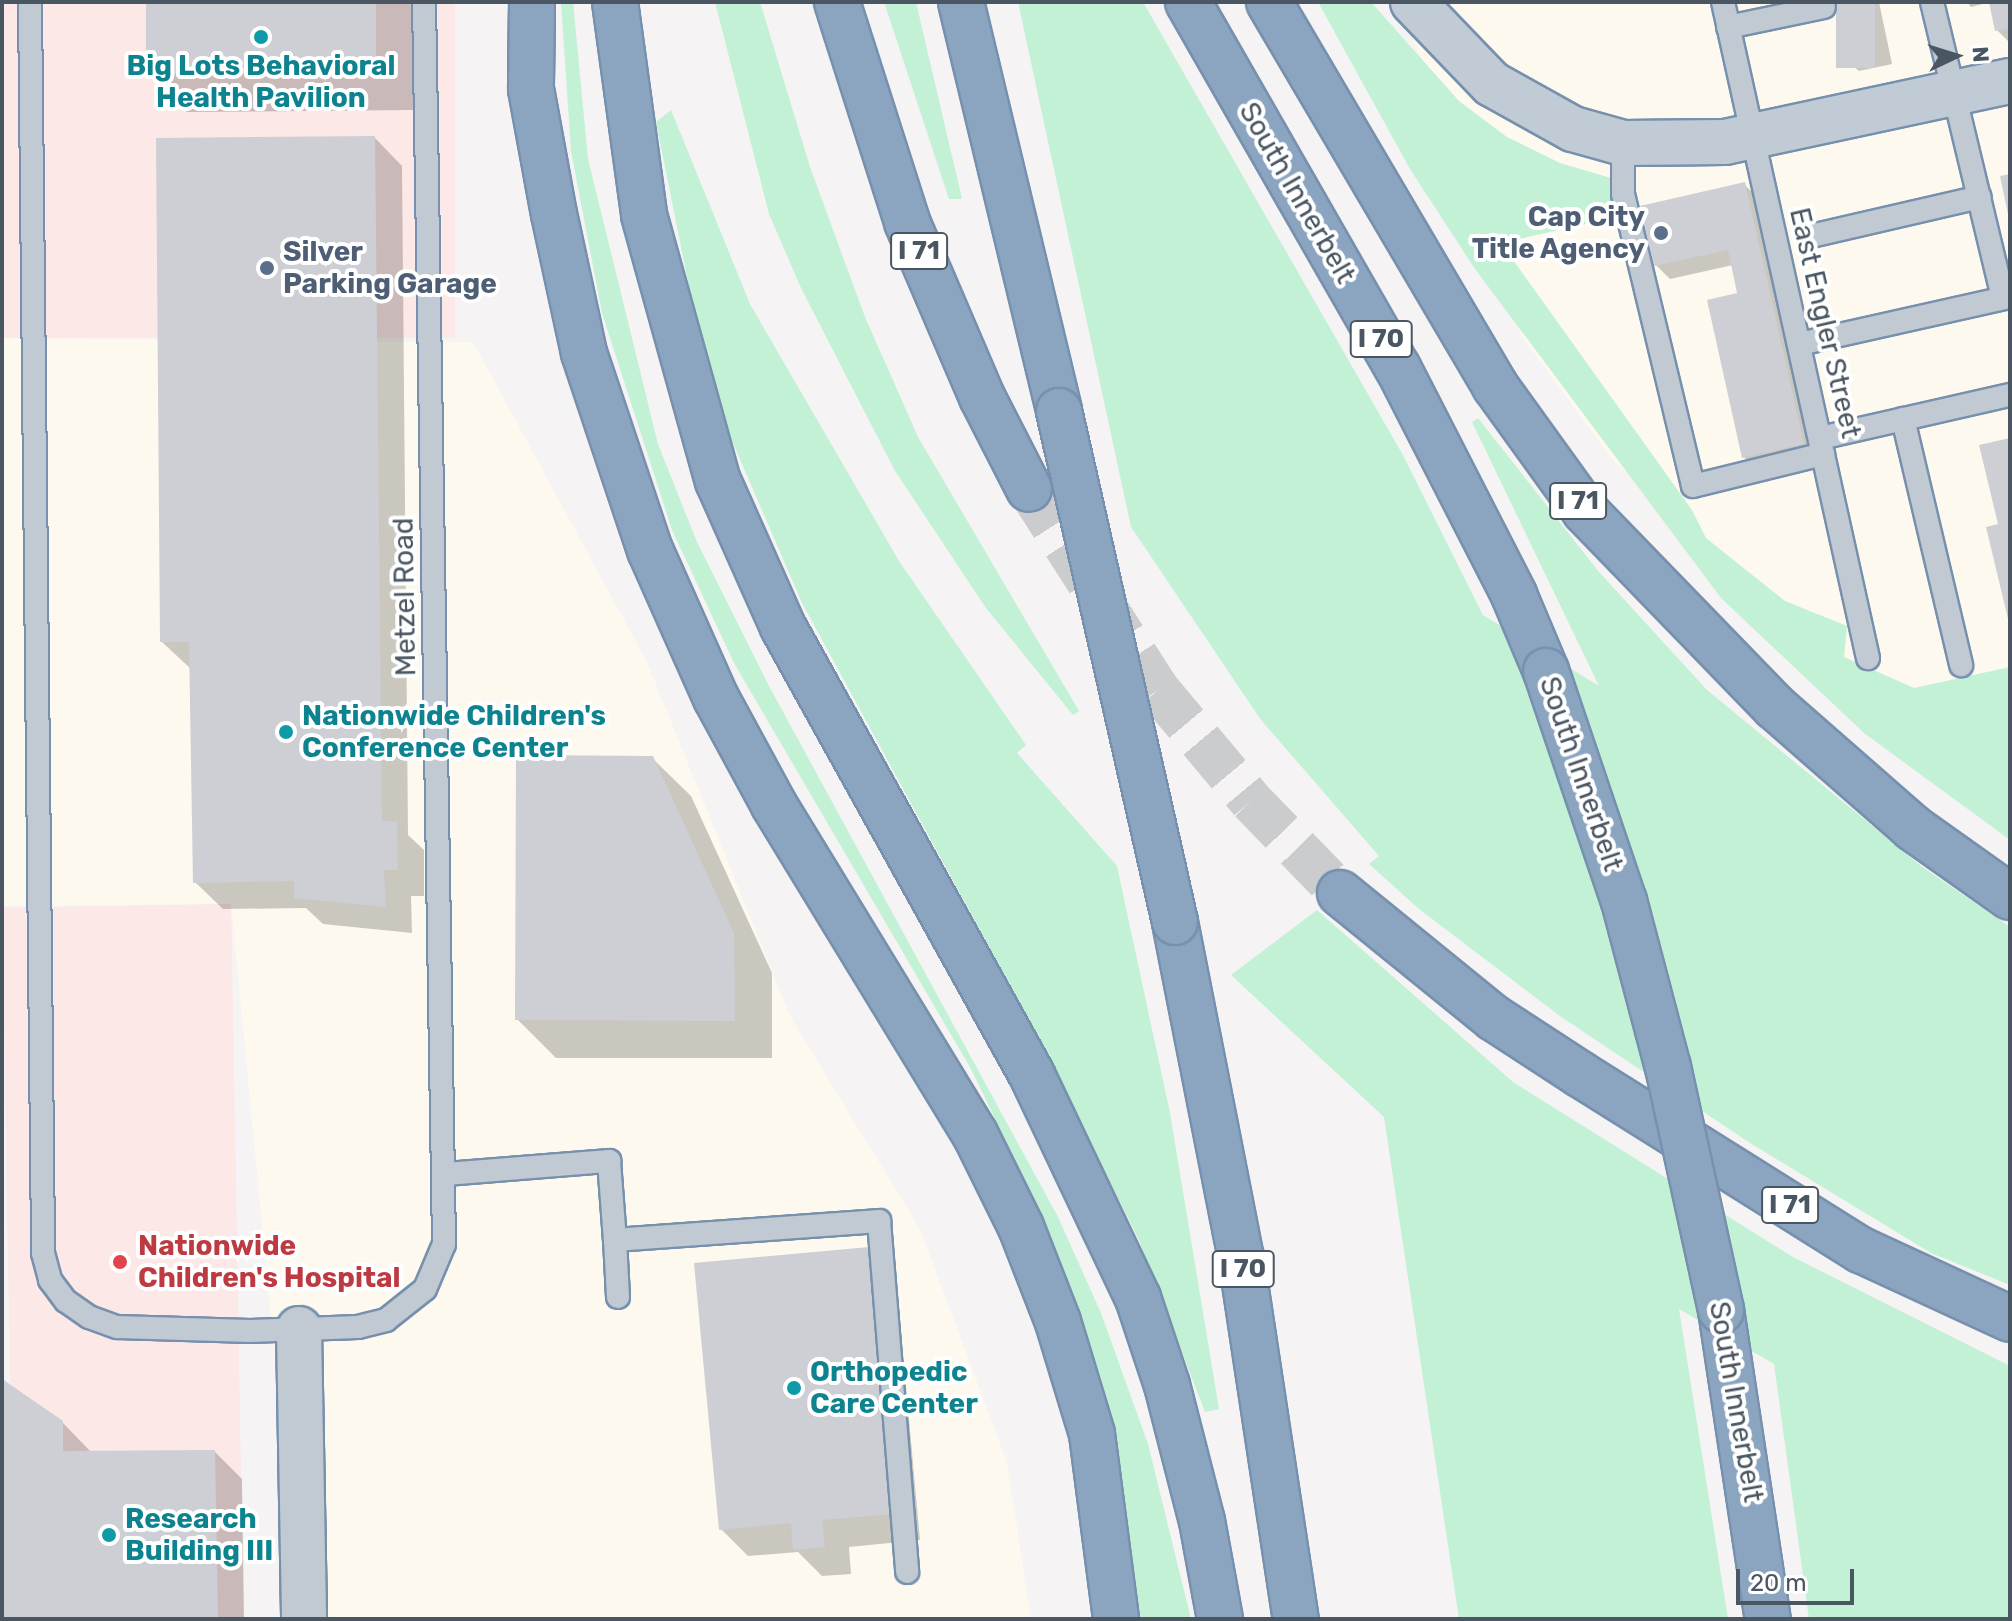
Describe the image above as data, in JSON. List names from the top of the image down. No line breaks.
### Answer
{"streets":{"highway":["South Innerbelt","I 71","I 70"],"lane":["East Engler Street","Metzel Road"]},"places":["Big Lots Behavioral Health Pavilion","Cap City Title Agency","Silver Parking Garage","Nationwide Children's Conference Center","Nationwide Children's Hospital","Orthopedic Care Center","Research Building III"],"scale_bar":"20 m","north":"right"}
